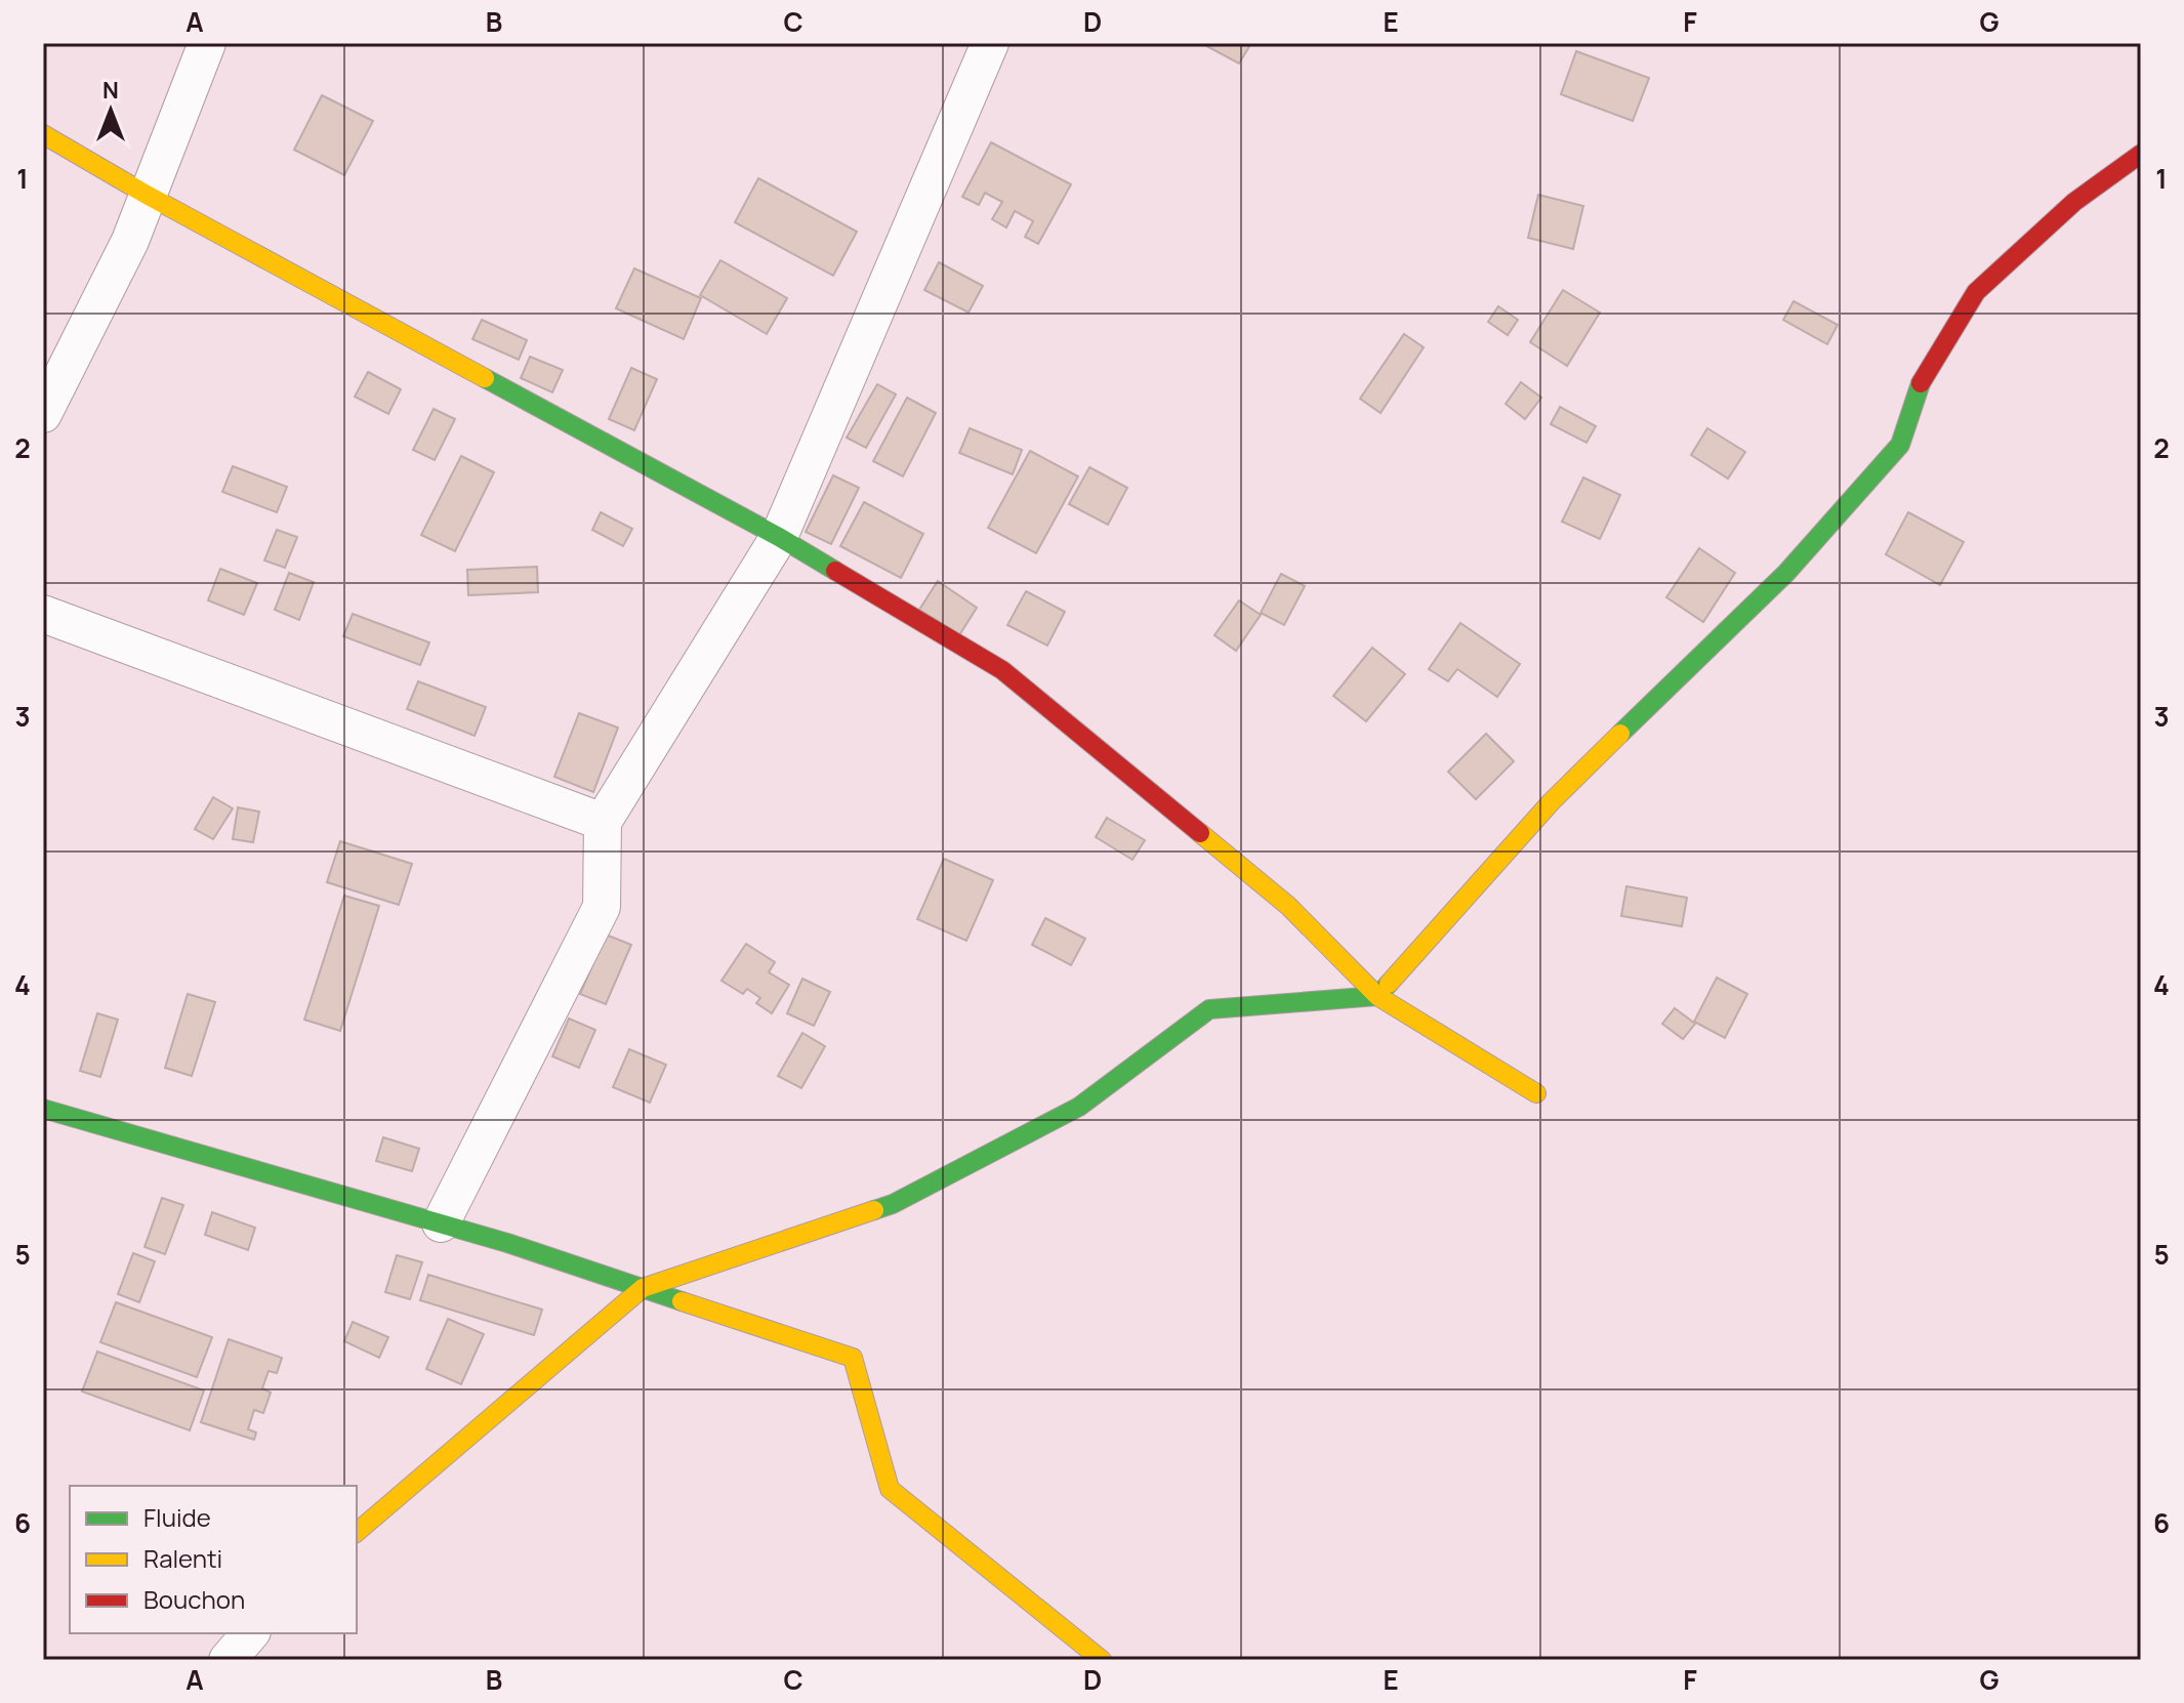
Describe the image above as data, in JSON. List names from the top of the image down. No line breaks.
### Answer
{"legend":["Fluide","Ralenti","Bouchon"],"north":"top","grid":{"columns":["A","B","C","D","E","F","G"],"rows":["1","2","3","4","5","6"]}}
